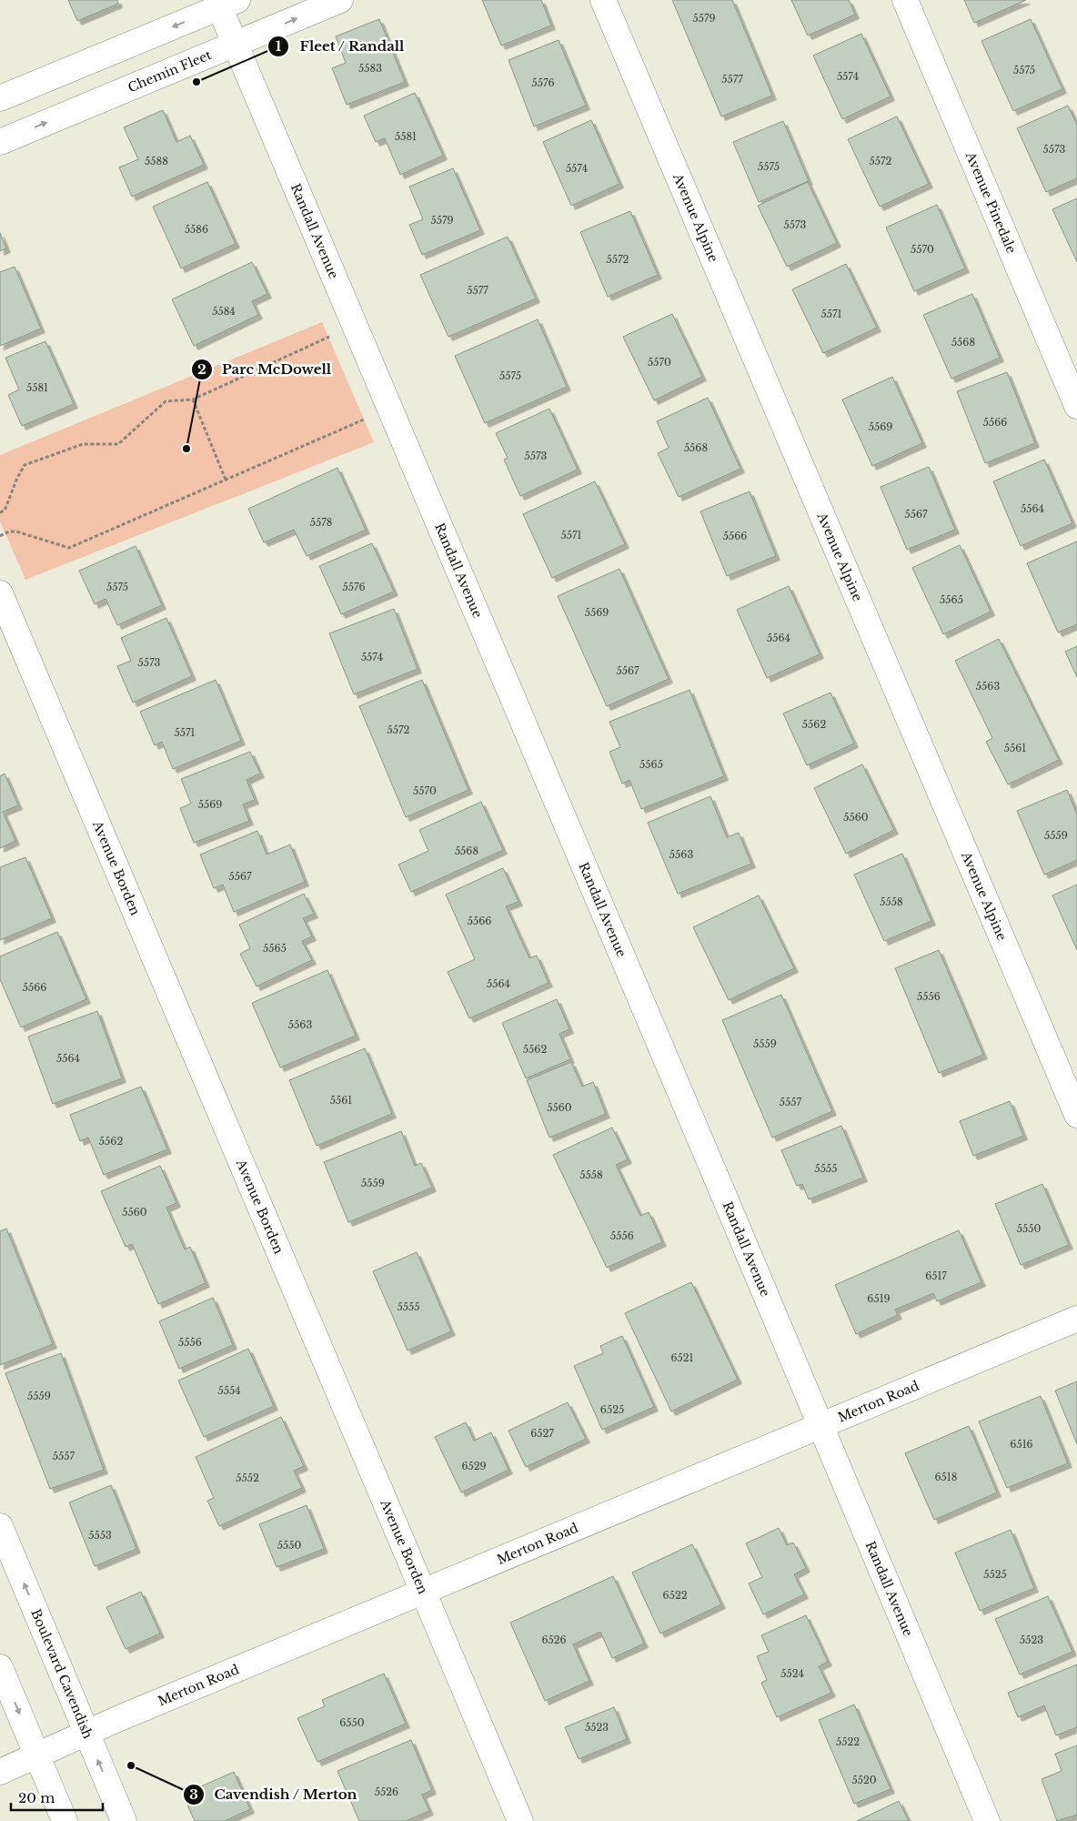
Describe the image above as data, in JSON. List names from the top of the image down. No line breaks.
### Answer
{"streets":{"street":["Chemin Fleet","Avenue Pinedale","Avenue Alpine","Randall Avenue","Avenue Borden","Merton Road","Boulevard Cavendish"]},"crossings":[["Chemin Fleet","Randall Avenue"],["Randall Avenue","Merton Road"],["Avenue Borden","Merton Road"],["Merton Road","Boulevard Cavendish"]],"places":["Fleet / Randall","Parc McDowell","Cavendish / Merton"],"house_numbers":["5579","5583","5575","5574","5577","5576","5581","5573","5588","5572","5575","5574","5579","5573","5586","5570","5572","5577","5584","5571","5568","5570","5575","5581","5566","5569","5568","5573","5564","5567","5578","5571","5566","5575","5576","5565","5569","5564","5574","5573","5567","5563","5562","5572","5571","5561","5565","5570","5569","5560","5559","5568","5563","5567","5558","5566","5565","5564","5566","5556","5563","5559","5562","5564","5561","5557","5560","5562","5555","5558","5559","5560","5550","5556","6517","6519","5555","5556","6521","5554","5559","6525","6527","6516","5557","6529","6518","5552","5553","5550","5525","6522","6526","5523","5524","6550","5523","5522","5520","5526"],"scale_bar":"20 m"}
